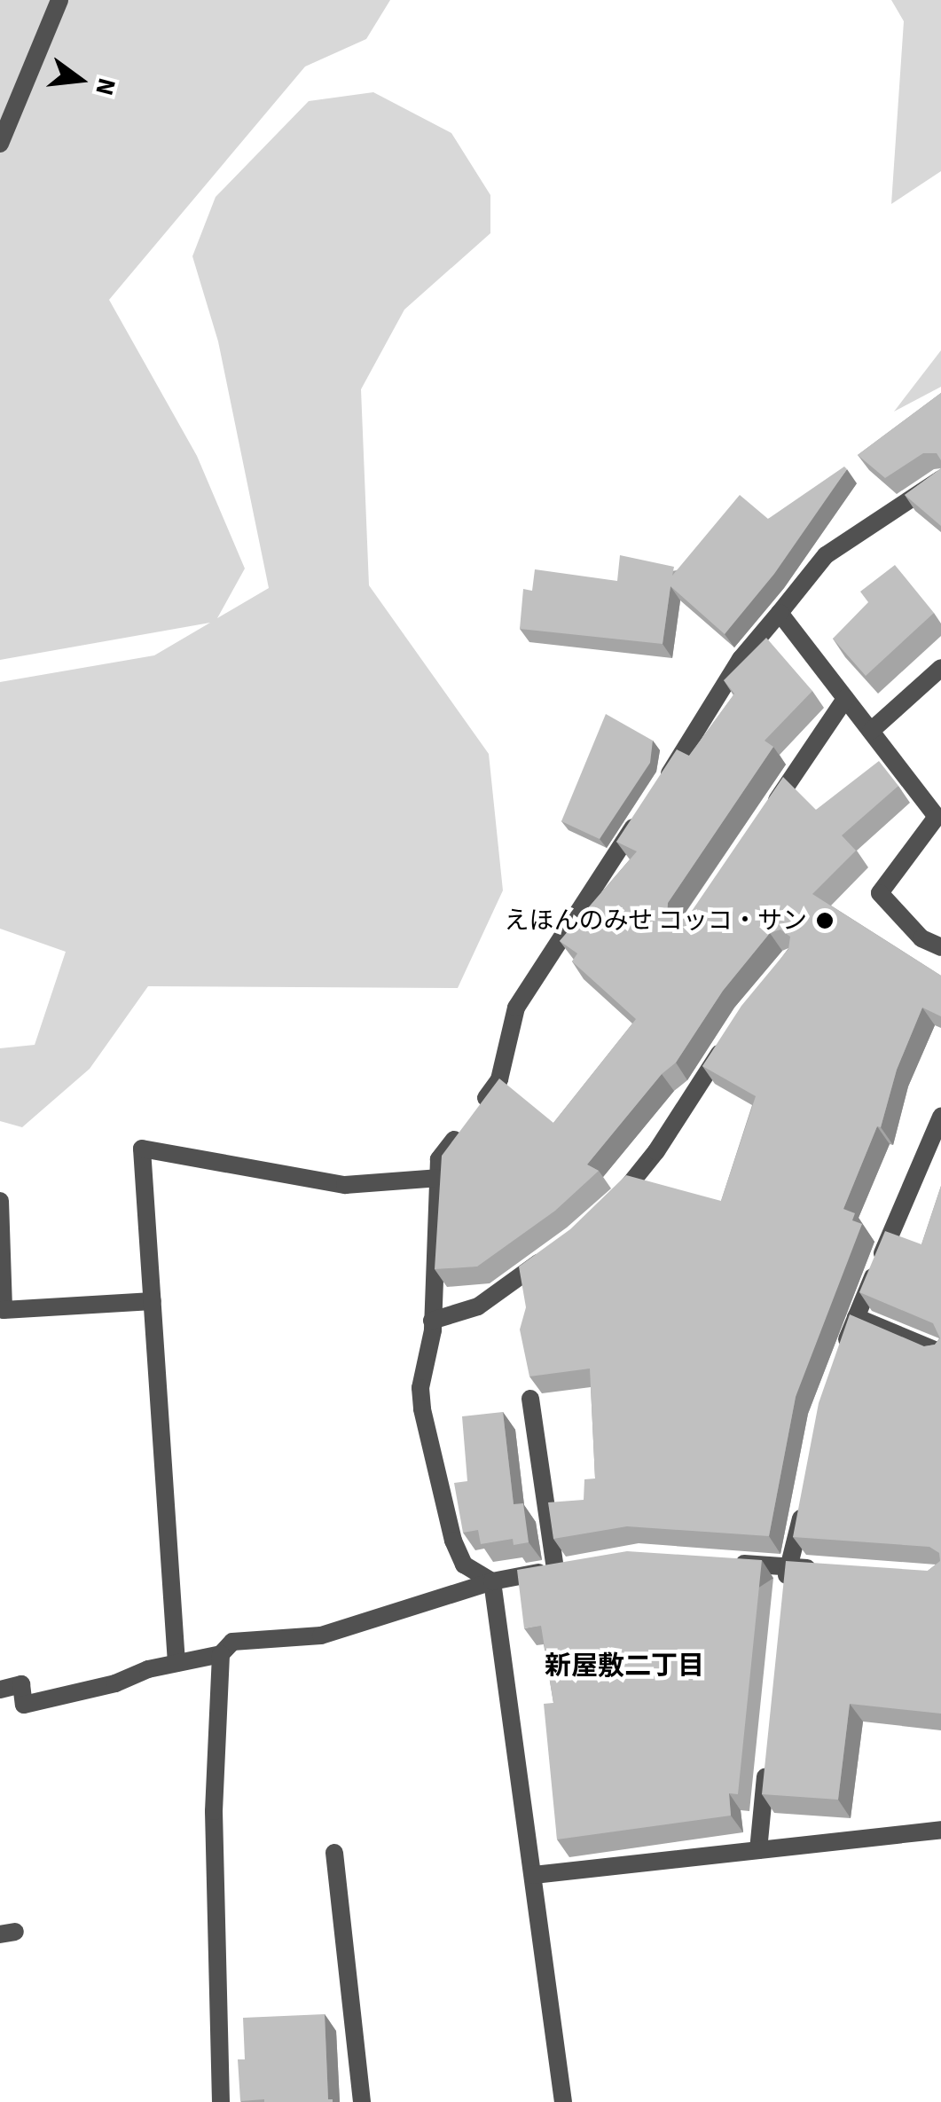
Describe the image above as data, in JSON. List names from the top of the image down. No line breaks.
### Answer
{"districts":["新屋敷二丁目"],"places":["えほんのみせ コッコ・サン"],"north":"right"}
